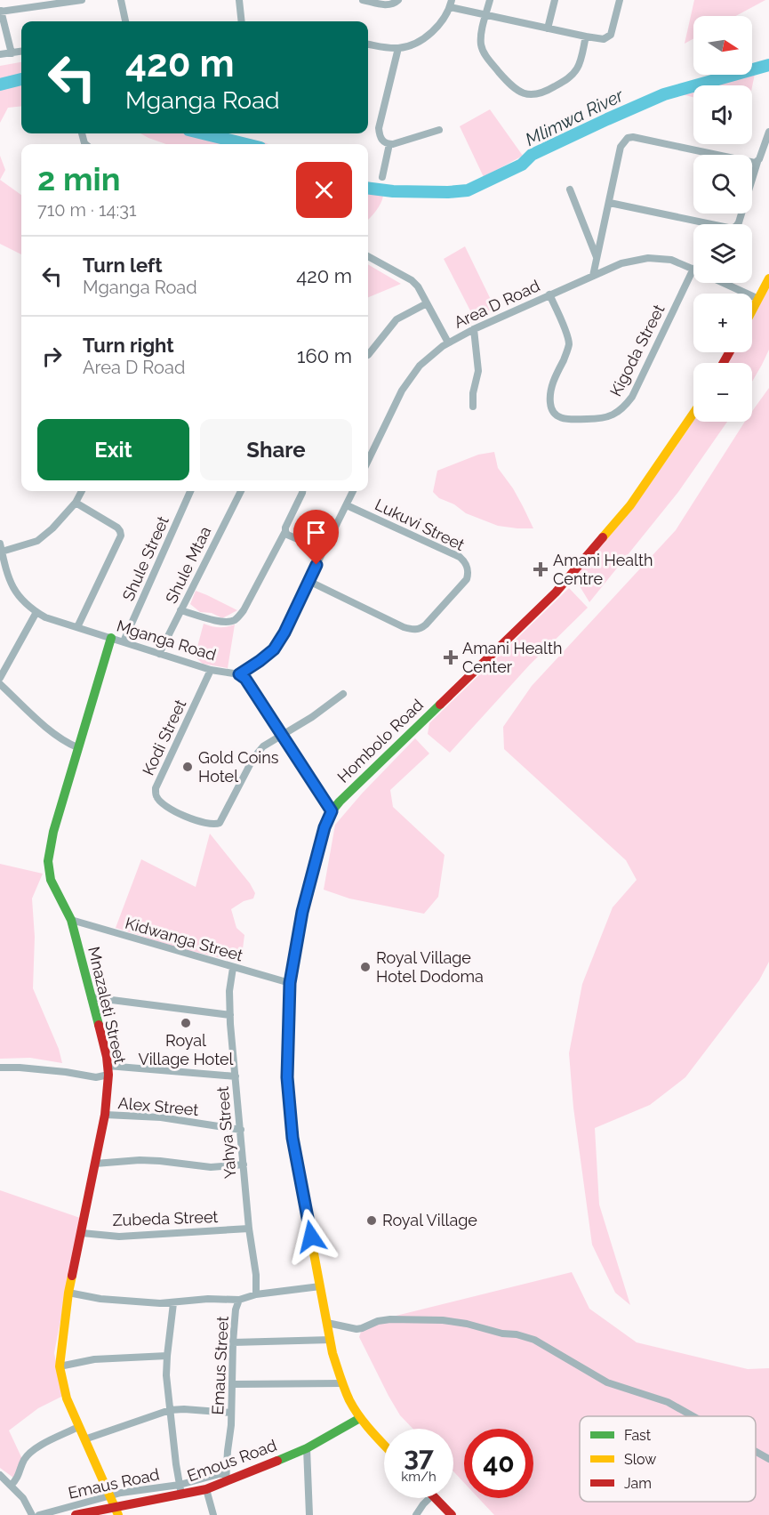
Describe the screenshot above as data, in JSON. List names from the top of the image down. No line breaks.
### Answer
{"streets":{"street":["Area D Road","Kigoda Street","Lukuvi Street","Shule Street","Shule Mtaa","Mganga Road","Kodi Street","Hombolo Road","Kidwanga Street","Mnazaleti Street","Alex Street","Yahya Street","Zubeda Street","Emaus Street","Emous Road","Emaus Road"]},"crossings":[["Area D Road","Kigoda Street"],["Shule Street","Mganga Road"],["Shule Mtaa","Mganga Road"],["Mganga Road","Kodi Street"],["Mganga Road","Mnazaleti Street"],["Hombolo Road","Kidwanga Street"],["Hombolo Road","Emaus Street"],["Hombolo Road","Emous Road"],["Kidwanga Street","Mnazaleti Street"],["Kidwanga Street","Yahya Street"],["Mnazaleti Street","Alex Street"],["Mnazaleti Street","Zubeda Street"],["Mnazaleti Street","Emous Road"],["Mnazaleti Street","Emaus Road"],["Alex Street","Yahya Street"],["Yahya Street","Zubeda Street"],["Yahya Street","Emaus Street"],["Emaus Street","Emous Road"],["Emaus Street","Emaus Road"],["Emous Road","Emaus Road"]],"water":["Mlimwa River"],"places":{"health":["Amani Health Centre","Amani Health Center"],"other":["Gold Coins Hotel","Royal Village Hotel Dodoma","Royal Village Hotel","Royal Village"]},"legend":["Fast","Slow","Jam"],"north":"right","page":{"map_buttons":["+","−"],"turn":["420 m","Mganga Road"],"heading":["2 min","710 m · 14:31"],"list":[{"name":"Turn left","note":"Mganga Road","value":"420 m"},{"name":"Turn right","note":"Area D Road","value":"160 m"}],"buttons":["Exit","Share"],"speed":"37 km/h","limit":"40"}}
